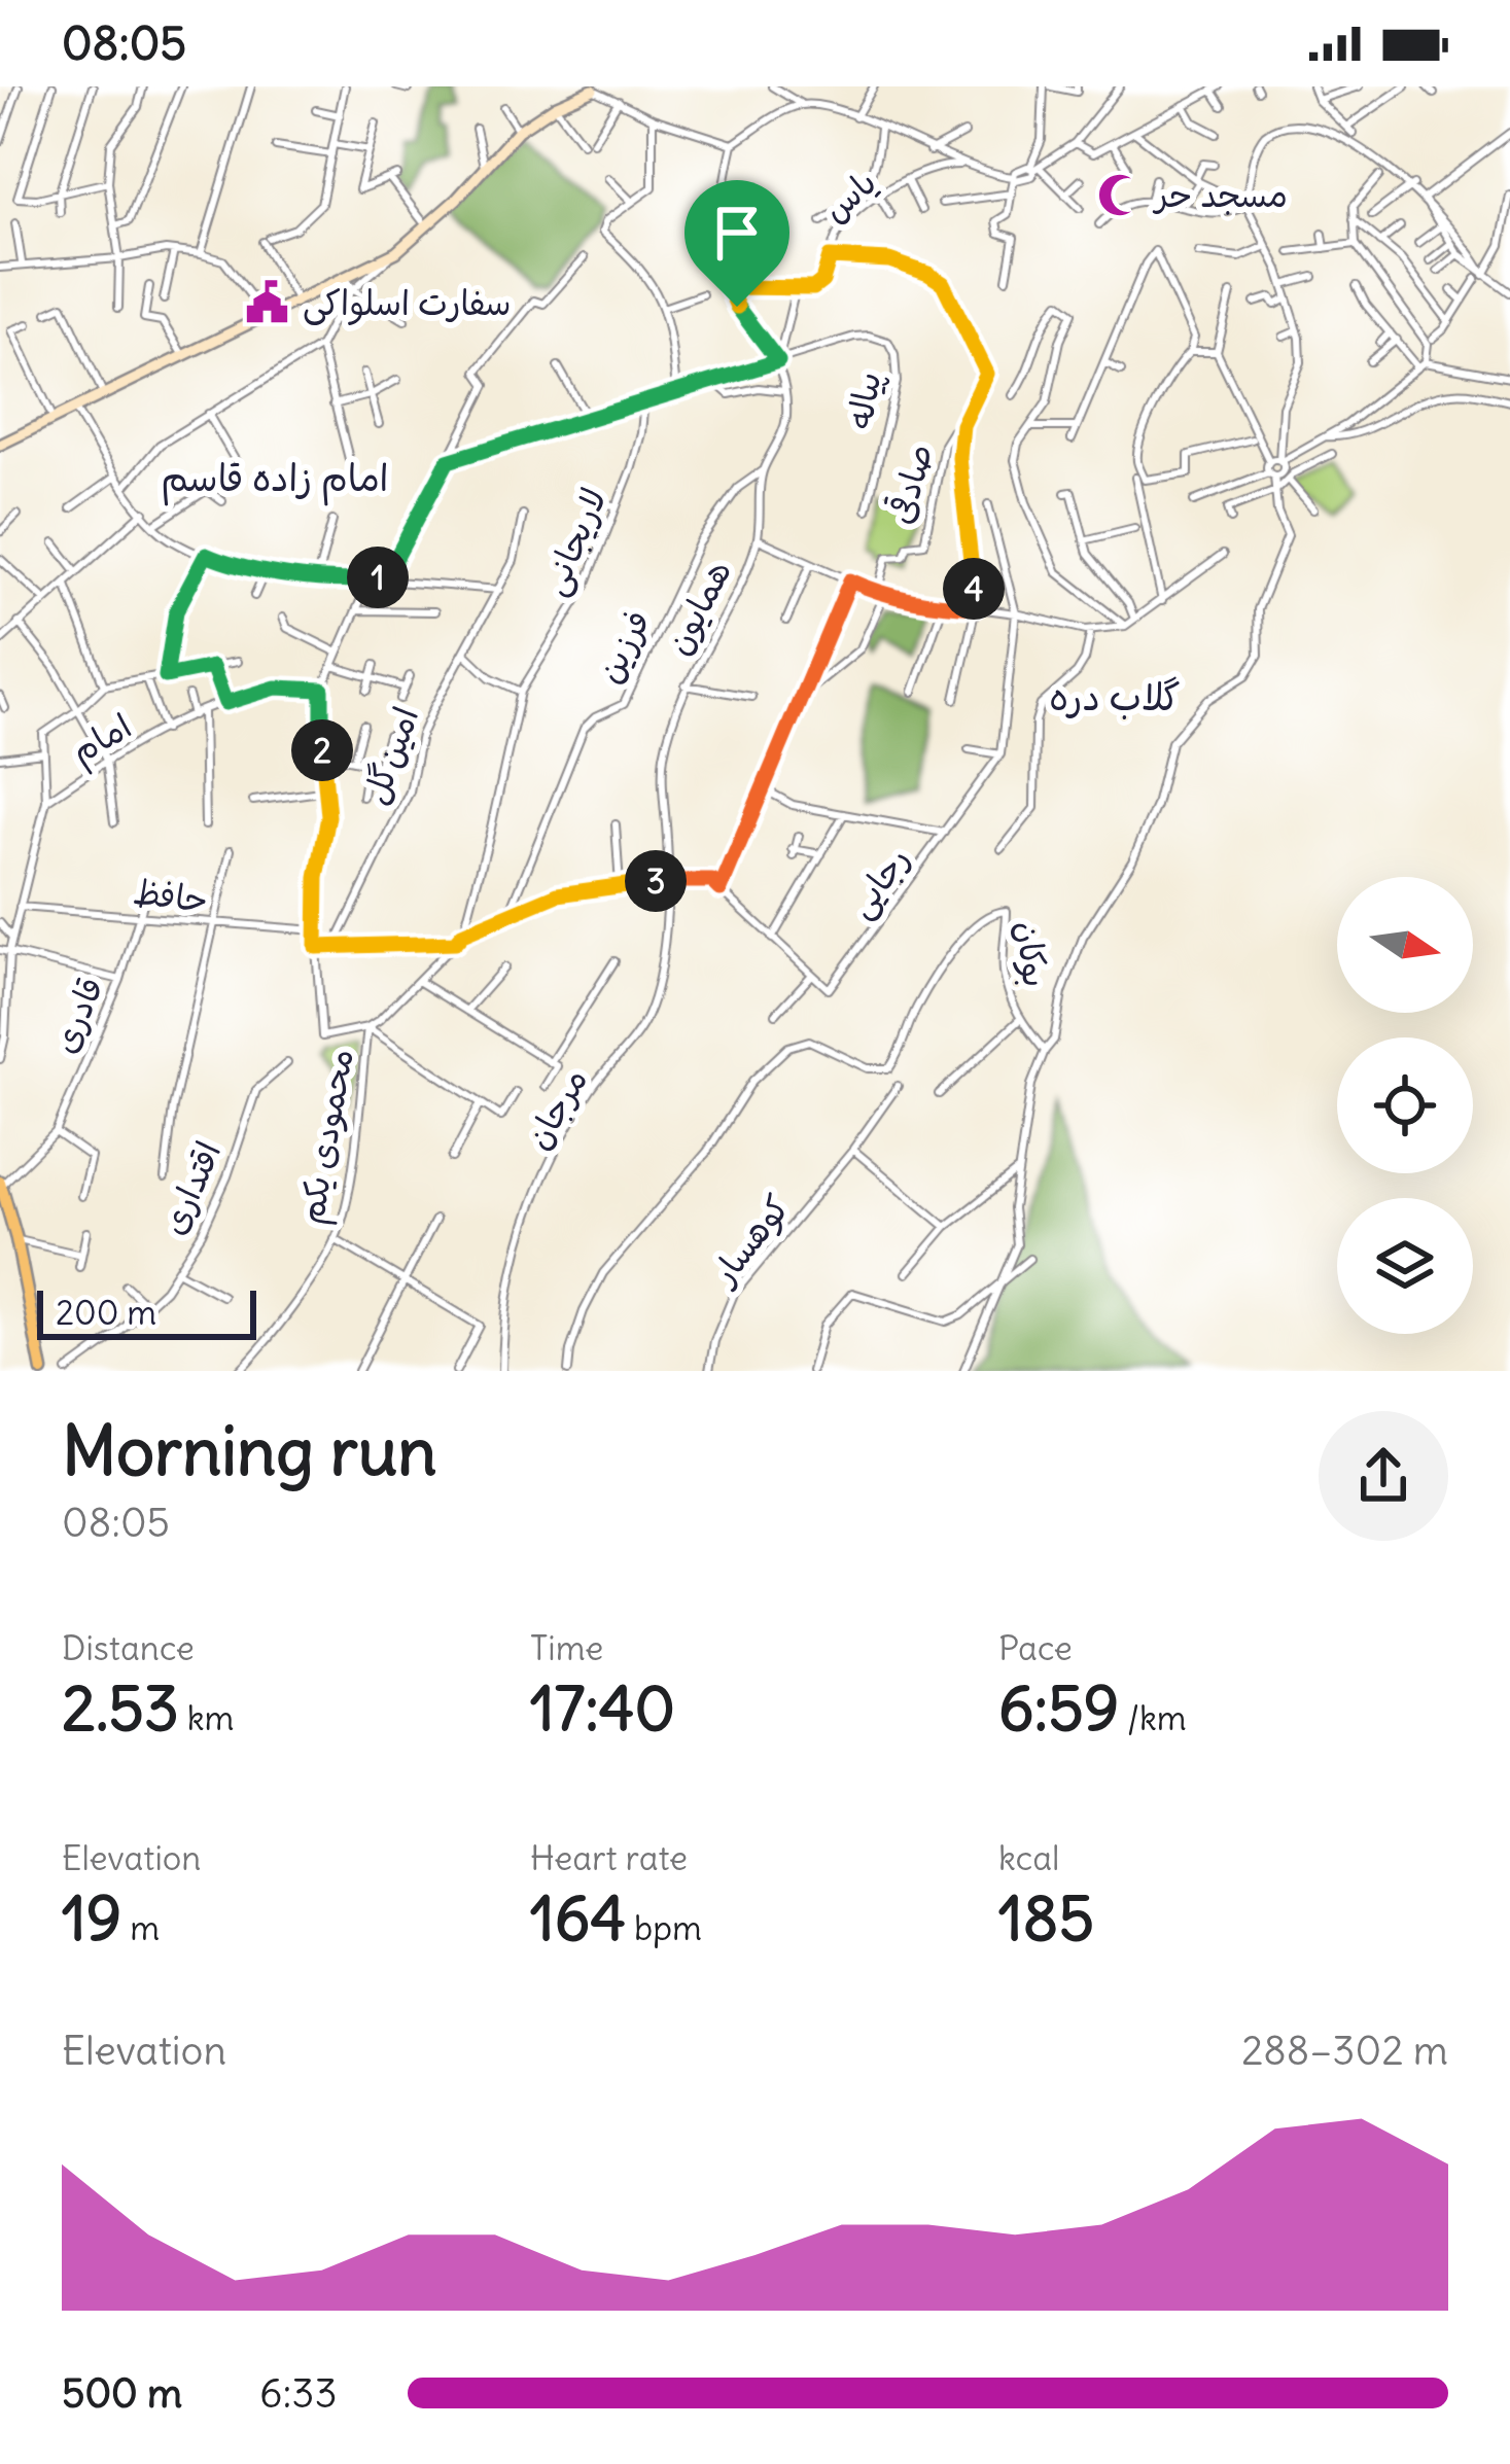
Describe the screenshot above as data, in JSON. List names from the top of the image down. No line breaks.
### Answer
{"streets":{"street":["یاس","پیاله","صادقی","لاریجانی","همایون","فرزین","امام","امین‌گل","رجایی","حافظ","بوکان","قادری","مرجان","محمودی یکم","اقتداری","کوهسار"]},"crossings":[["یاس","صادقی"],["پیاله","همایون"],["همایون","فرزین"],["همایون","مرجان"],["حافظ","قادری"]],"districts":["امام زاده قاسم","گلاب دره"],"places":{"mosque":["مسجد حر"],"public building":["سفارت اسلواکی"]},"scale_bar":"200 m","north":"right","page":{"status":"08:05","pins":["1","4","2","3"],"scale":"200 m","heading":["Morning run","08:05"],"stats":[["Distance","2.53 km"],["Time","17:40"],["Pace","6:59 /km"],["Elevation","19 m"],["Heart rate","164 bpm"],["kcal","185"]],"chart":["Elevation","288–302 m"],"list":[{"name":"500 m","note":"6:33"}]}}
